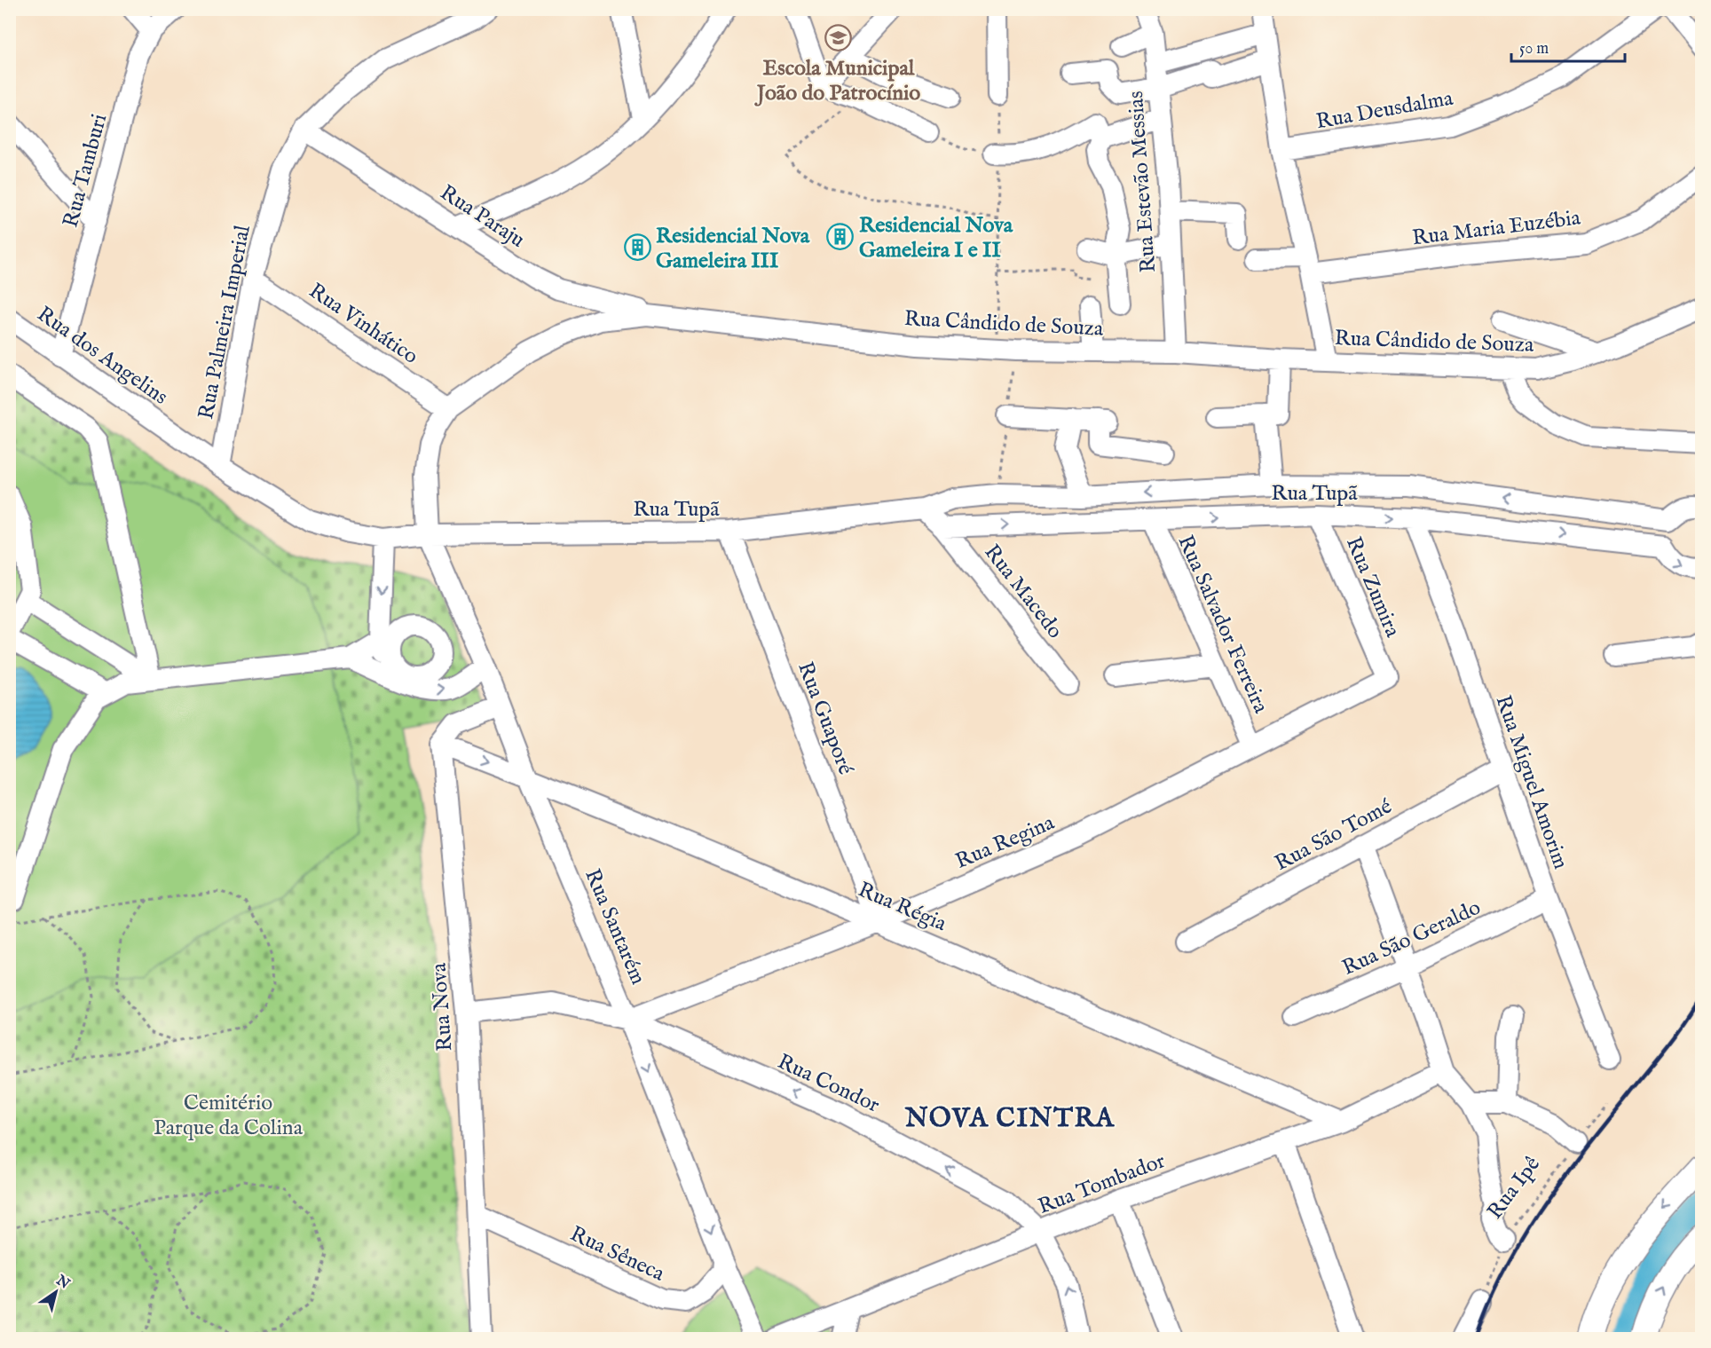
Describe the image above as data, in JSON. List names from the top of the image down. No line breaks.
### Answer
{"streets":{"street":["Rua Deusdalma","Rua Tamburi","Rua Estevão Messias","Rua Paraju","Rua Maria Euzébia","Rua Palmeira Imperial","Rua Vinhático","Rua Cândido de Souza","Rua dos Angelins","Rua Tupã","Rua Zumira","Rua Macedo","Rua Salvador Ferreira","Rua Guaporé","Rua Miguel Amorim","Rua São Tomé","Rua Regina","Rua Régia","Rua Santarém","Rua São Geraldo","Rua Nova","Rua Condor","Rua Tombador","Rua Sêneca"],"path":["Rua Ipê"]},"crossings":[["Rua Tamburi","Rua dos Angelins"],["Rua Estevão Messias","Rua Cândido de Souza"],["Rua Paraju","Rua Palmeira Imperial"],["Rua Paraju","Rua Cândido de Souza"],["Rua Palmeira Imperial","Rua Vinhático"],["Rua Palmeira Imperial","Rua dos Angelins"],["Rua Vinhático","Rua Cândido de Souza"],["Rua Cândido de Souza","Rua dos Angelins"],["Rua Cândido de Souza","Rua Tupã"],["Rua Cândido de Souza","Rua Santarém"],["Rua dos Angelins","Rua Tupã"],["Rua dos Angelins","Rua Santarém"],["Rua Tupã","Rua Zumira"],["Rua Tupã","Rua Macedo"],["Rua Tupã","Rua Salvador Ferreira"],["Rua Tupã","Rua Guaporé"],["Rua Tupã","Rua Miguel Amorim"],["Rua Tupã","Rua Santarém"],["Rua Zumira","Rua Regina"],["Rua Salvador Ferreira","Rua Regina"],["Rua Guaporé","Rua Regina"],["Rua Guaporé","Rua Régia"],["Rua Miguel Amorim","Rua São Tomé"],["Rua Miguel Amorim","Rua São Geraldo"],["Rua Regina","Rua Régia"],["Rua Regina","Rua Santarém"],["Rua Regina","Rua Condor"],["Rua Régia","Rua Santarém"],["Rua Régia","Rua Nova"],["Rua Régia","Rua Tombador"],["Rua Santarém","Rua Condor"],["Rua Santarém","Rua Sêneca"],["Rua Nova","Rua Condor"],["Rua Nova","Rua Sêneca"],["Rua Condor","Rua Tombador"]],"one_way":["Rua Condor"],"districts":["NOVA CINTRA"],"parks":["Cemitério Parque da Colina"],"places":{"school or university":["Escola Municipal João do Patrocínio"],"building":["Residencial Nova Gameleira I e II","Residencial Nova Gameleira III"]},"scale_bar":"50 m","north":"top right"}
